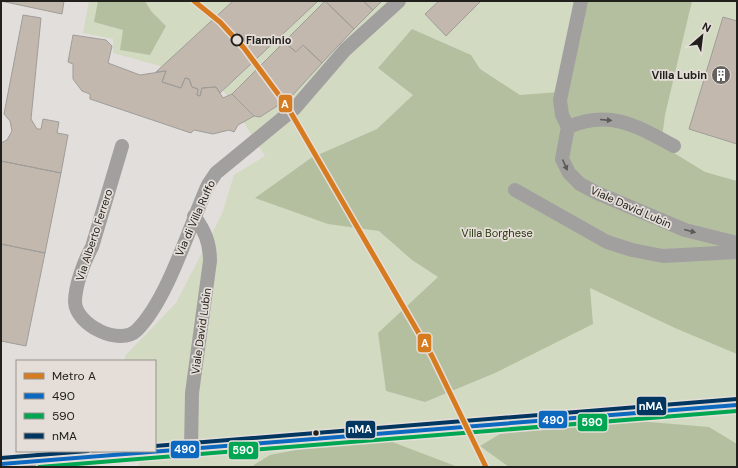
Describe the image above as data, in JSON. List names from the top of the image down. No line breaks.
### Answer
{"streets":{"lane":["Viale David Lubin","Via di Villa Ruffo","Via Alberto Ferrero"]},"crossings":[["Viale David Lubin","Via di Villa Ruffo"],["Via di Villa Ruffo","Via Alberto Ferrero"]],"parks":["Villa Borghese"],"places":{"other":["Flaminio"],"building":["Villa Lubin"]},"lines":["metro line A","transit line nMA","transit line 490","transit line 590"],"legend":["Metro A","490","590","nMA"],"north":"top right"}
